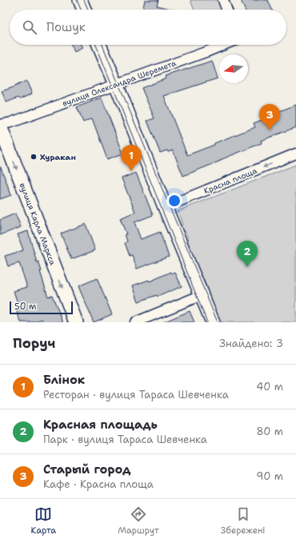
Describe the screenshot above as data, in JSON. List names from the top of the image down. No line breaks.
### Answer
{"streets":{"main road":["вулиця Карла Маркса"],"street":["вулиця Олександра Шеремета","Красна площа"]},"crossings":[["вулиця Олександра Шеремета","вулиця Карла Маркса"]],"one_way":["Красна площа","вулиця Карла Маркса"],"places":["Хуракан"],"scale_bar":"50 m","north":"left","page":{"search":"Пошук","pins":["3","1","2"],"scale":"50 m","heading":["Поруч","Знайдено: 3"],"list":[{"mark":"1","name":"Блінок","note":"Ресторан · вулиця Тараса Шевченка","value":"40 m"},{"mark":"2","name":"Красная площадь","note":"Парк · вулиця Тараса Шевченка","value":"80 m"},{"mark":"3","name":"Старый город","note":"Кафе · Красна площа","value":"90 m"}],"nav":["Карта","Маршрут","Збережені"]}}
